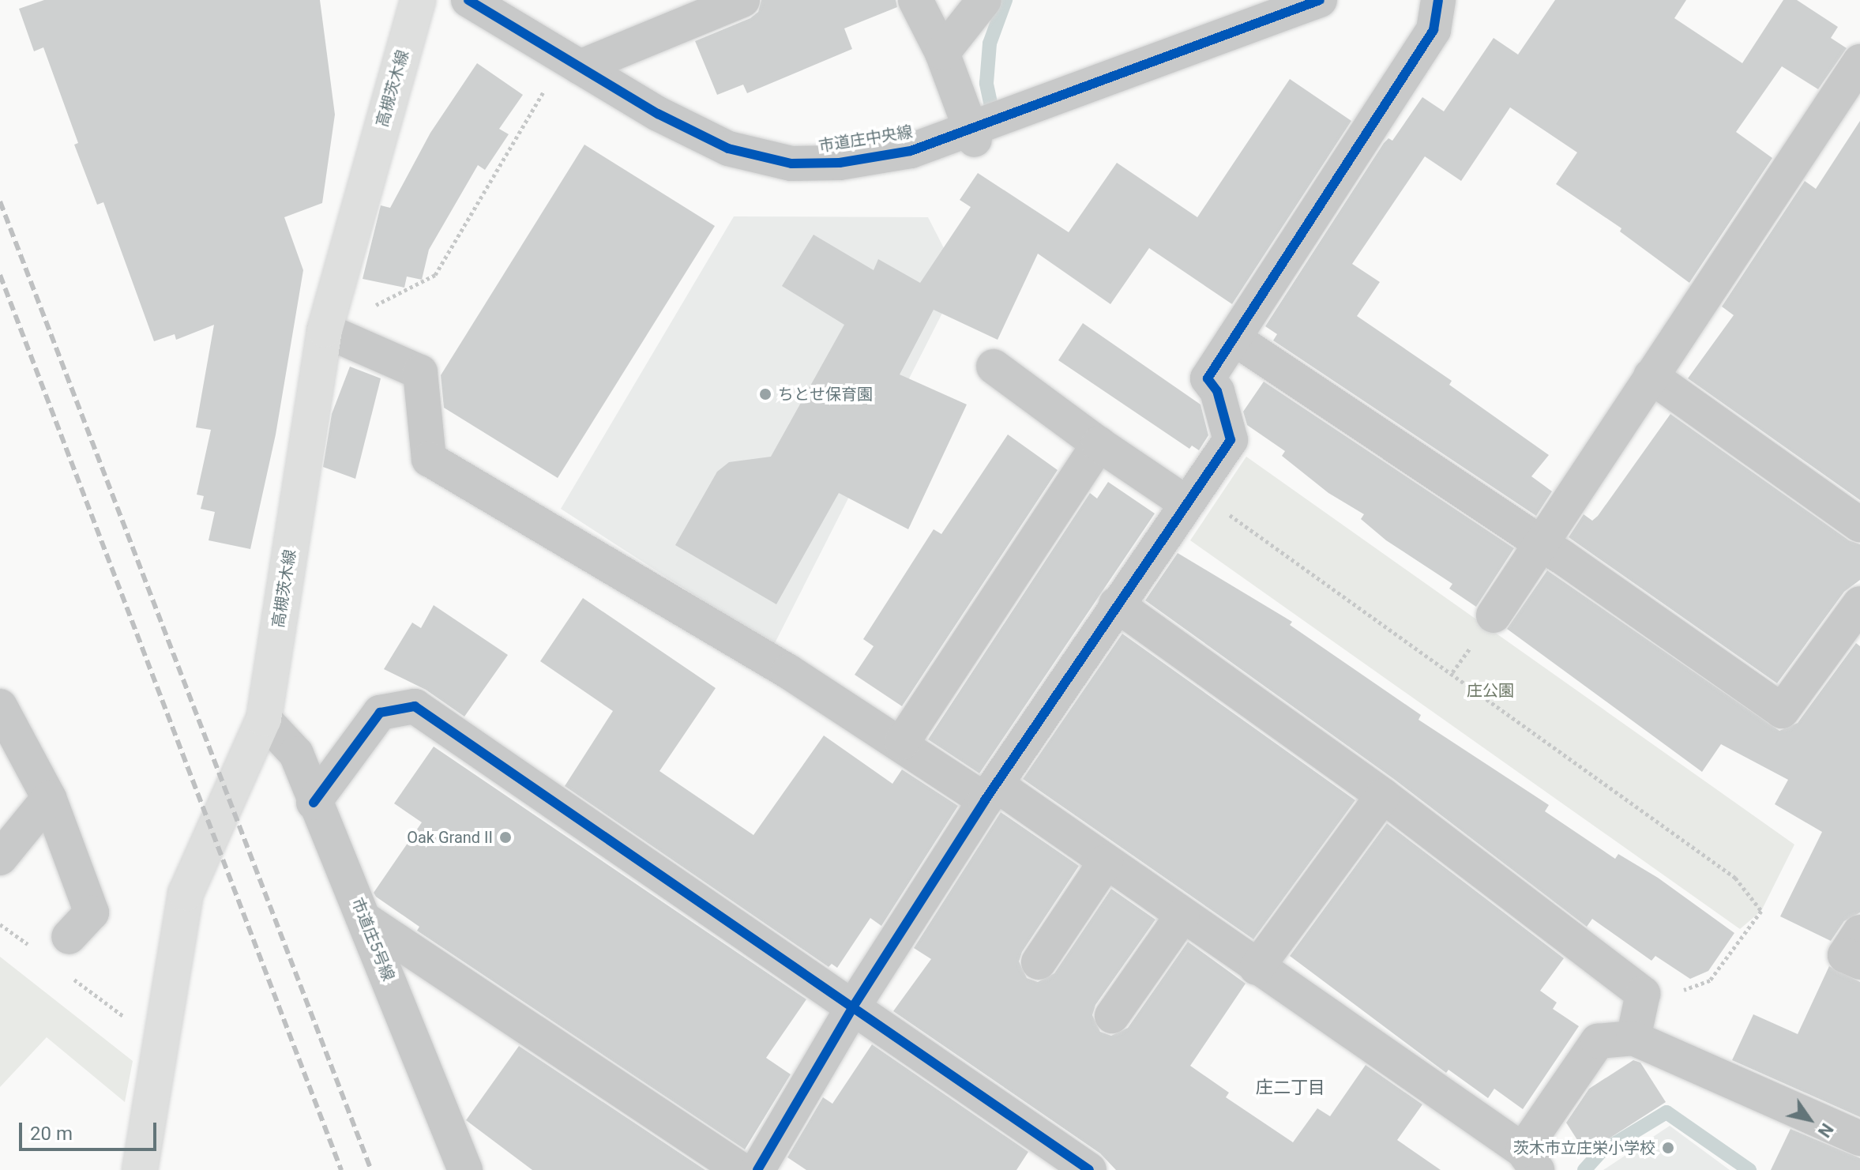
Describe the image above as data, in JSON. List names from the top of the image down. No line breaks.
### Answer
{"streets":{"main road":["高槻茨木線"],"street":["市道庄中央線","市道庄5号線"]},"crossings":[["高槻茨木線","市道庄5号線"]],"districts":["庄二丁目"],"parks":["庄公園"],"places":["ちとせ保育園","Oak Grand II","茨木市立庄栄小学校"],"scale_bar":"20 m","north":"bottom right"}
